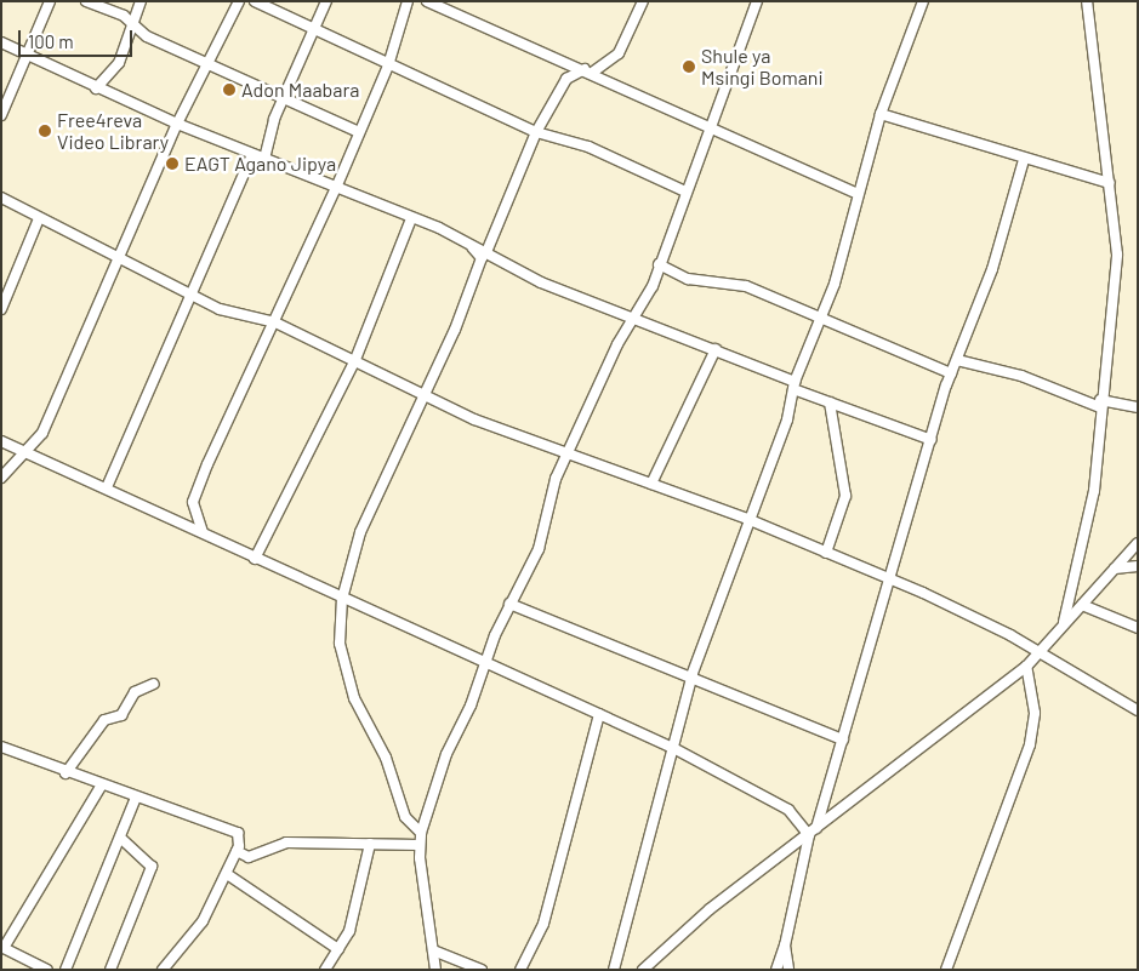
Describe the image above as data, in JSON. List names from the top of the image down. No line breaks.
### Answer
{"places":["Shule ya Msingi Bomani","Adon Maabara","Free4reva Video Library","EAGT Agano Jipya"],"scale_bar":"100 m"}
